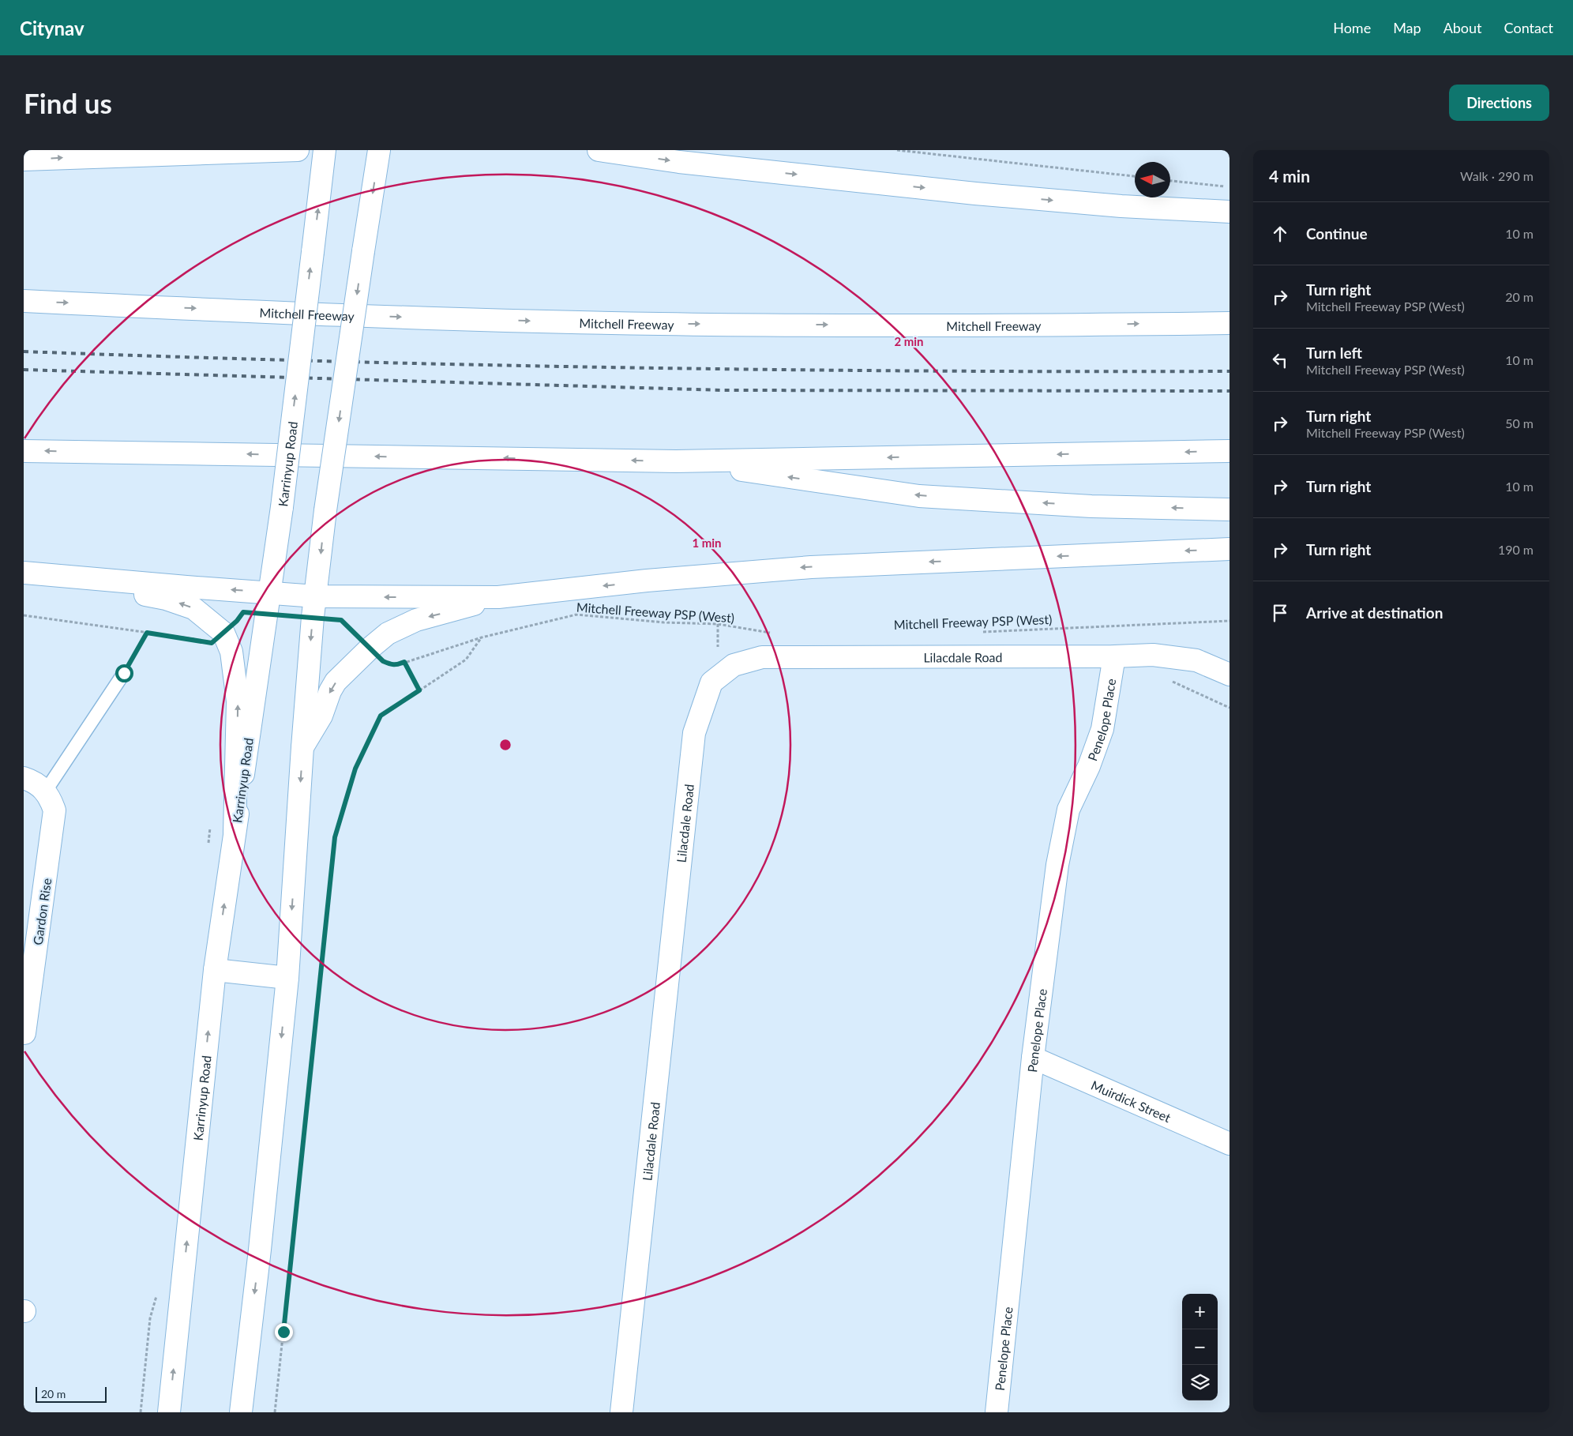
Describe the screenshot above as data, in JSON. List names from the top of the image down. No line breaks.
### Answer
{"streets":{"main road":["Mitchell Freeway","Karrinyup Road","Lilacdale Road","Penelope Place","Gardon Rise","Muirdick Street"],"path":["Mitchell Freeway PSP (West)"]},"crossings":[["Lilacdale Road","Penelope Place"],["Penelope Place","Muirdick Street"]],"scale_bar":"20 m","north":"left","page":{"header":"Citynav","nav":["Home","Map","About","Contact"],"buttons":"Directions","title":"Find us","heading":["4 min","Walk · 290 m"],"list":[["Continue","10 m"],["Turn right","Mitchell Freeway PSP (West)","20 m"],["Turn left","Mitchell Freeway PSP (West)","10 m"],["Turn right","Mitchell Freeway PSP (West)","50 m"],["Turn right","10 m"],["Turn right","190 m"],"Arrive at destination"],"map_buttons":["+","−"],"scale":"20 m"},"rings":["2 min","1 min"]}
